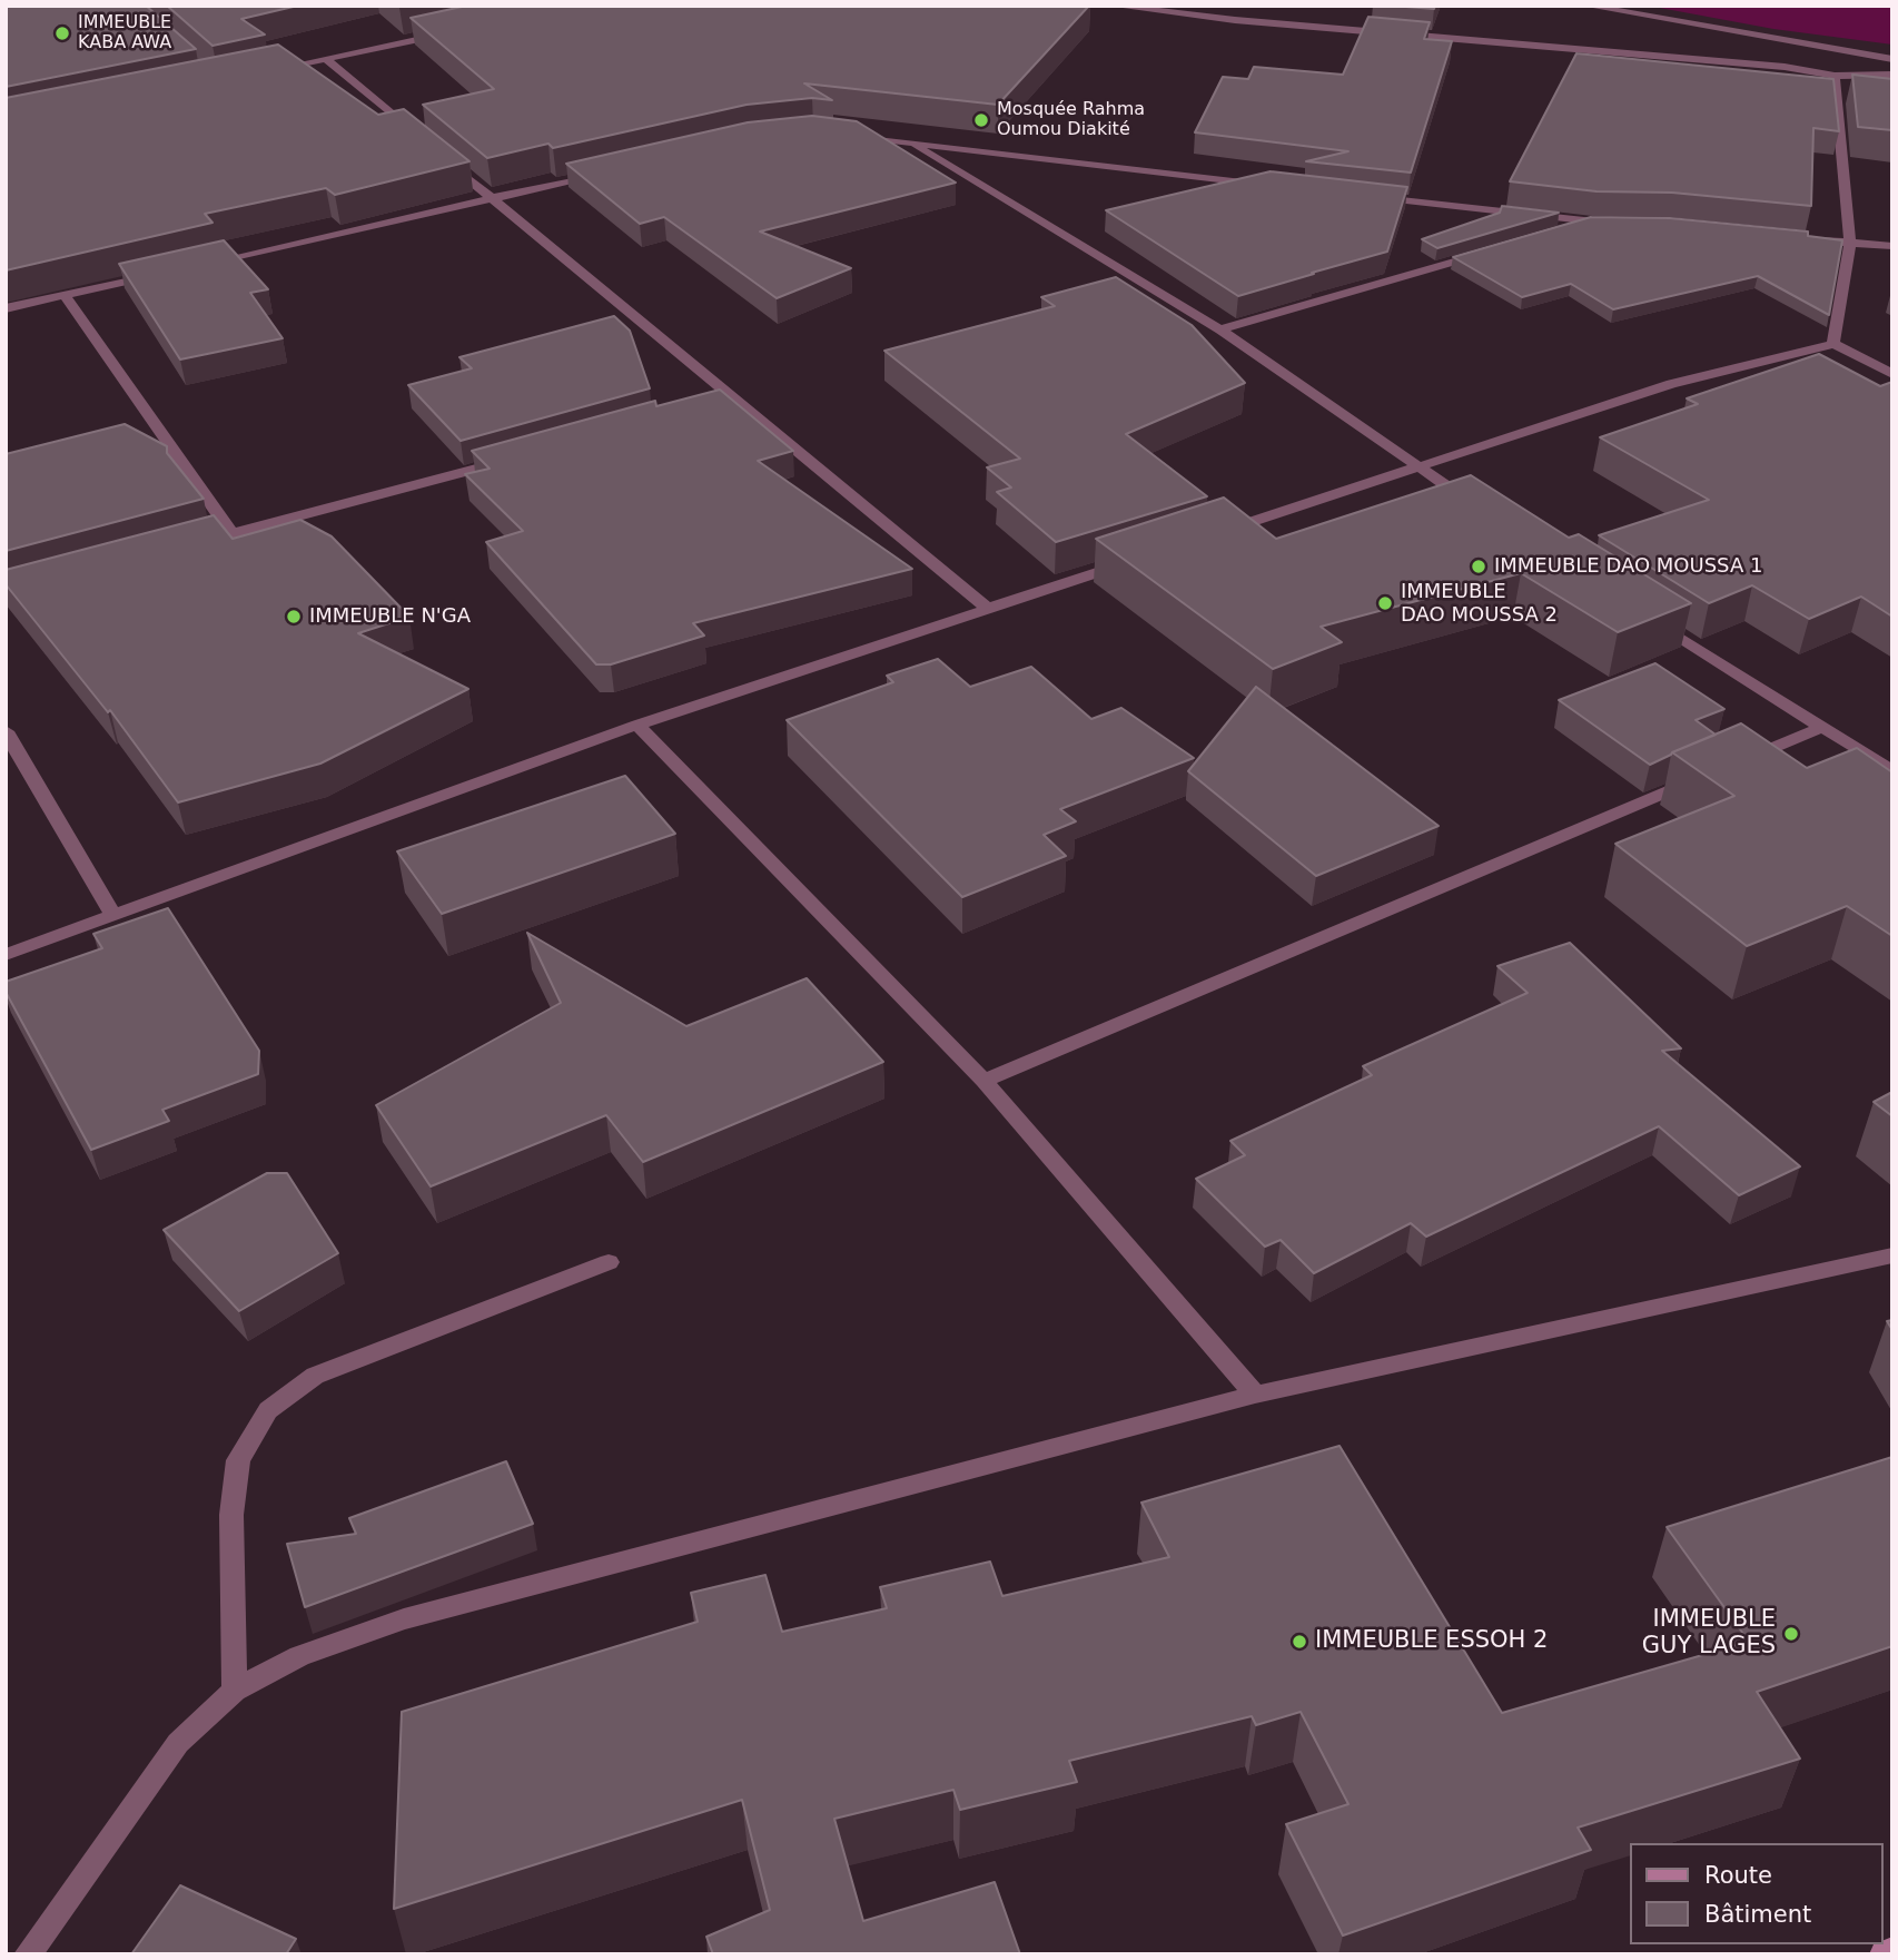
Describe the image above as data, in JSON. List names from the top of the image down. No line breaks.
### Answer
{"places":["IMMEUBLE KABA AWA","Mosquée Rahma Oumou Diakité","IMMEUBLE DAO MOUSSA 1","IMMEUBLE DAO MOUSSA 2","IMMEUBLE N'GA","IMMEUBLE GUY LAGES","IMMEUBLE ESSOH 2"],"legend":["Route","Bâtiment"]}
